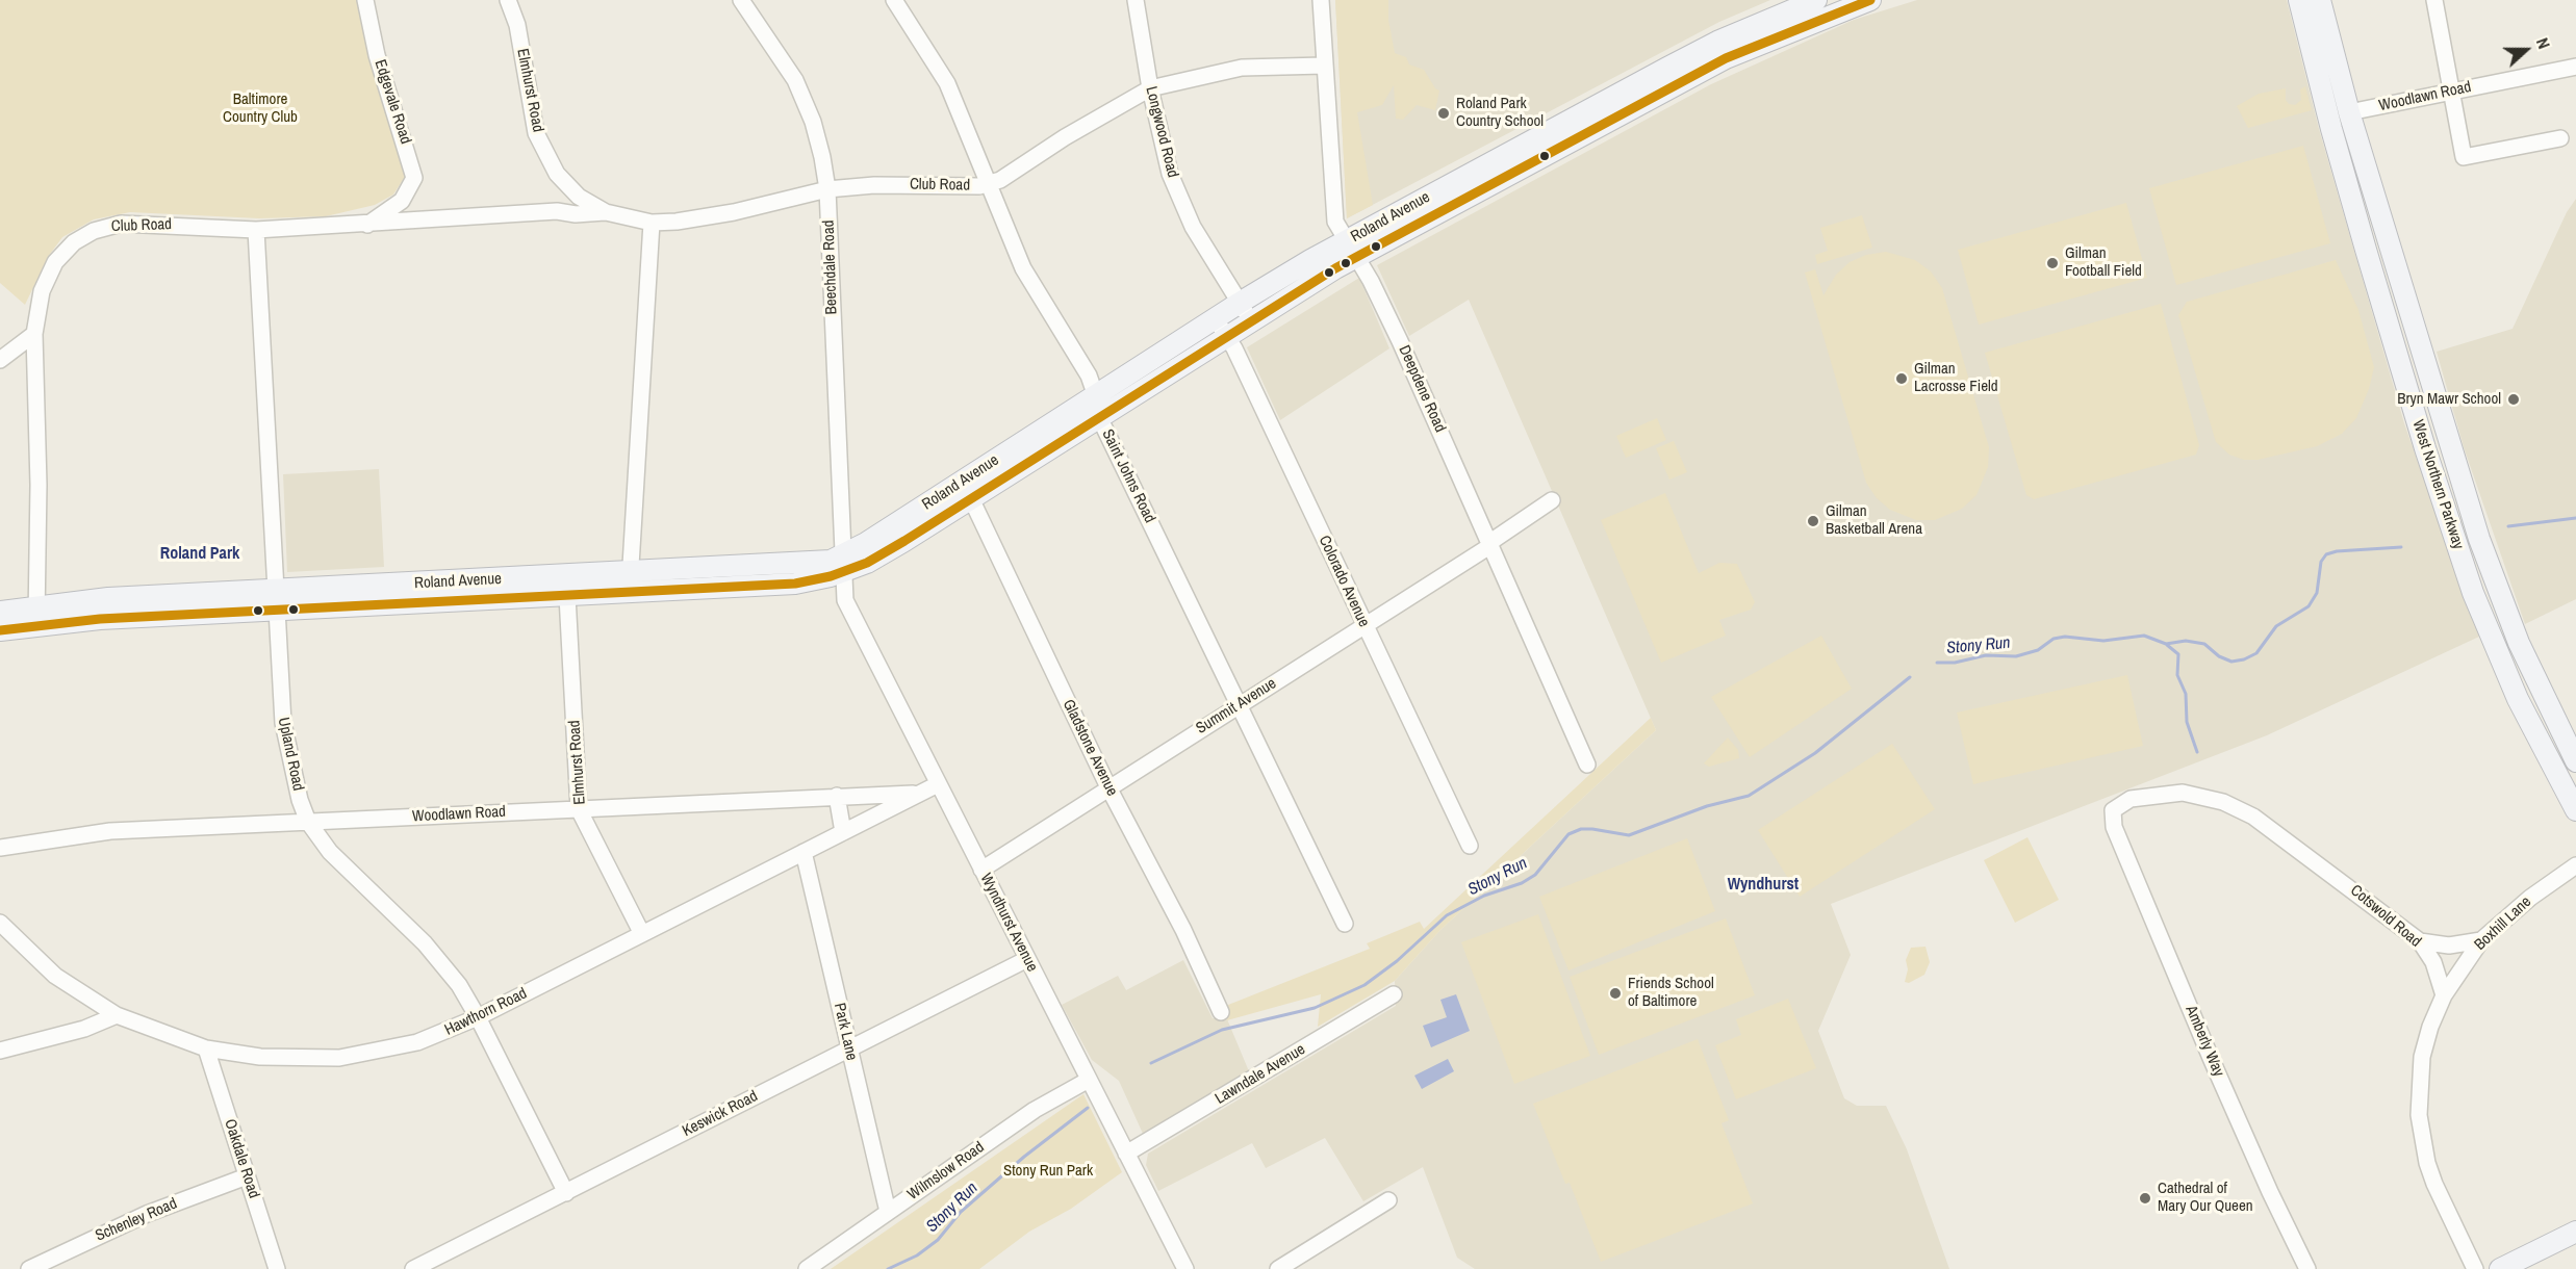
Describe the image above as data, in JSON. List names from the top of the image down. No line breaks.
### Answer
{"streets":{"main road":["Roland Avenue","West Northern Parkway"],"street":["Elmhurst Road","Woodlawn Road","Edgevale Road","Longwood Road","Club Road","Beechdale Road","Deepdene Road","Saint Johns Road","Colorado Avenue","Summit Avenue","Gladstone Avenue","Upland Road","Cotswold Road","Wyndhurst Avenue","Boxhill Lane","Hawthorn Road","Park Lane","Amberly Way","Lawndale Avenue","Keswick Road","Oakdale Road","Wilmslow Road","Schenley Road"]},"crossings":[["Elmhurst Road","Woodlawn Road"],["Elmhurst Road","Club Road"],["Elmhurst Road","Roland Avenue"],["Elmhurst Road","Hawthorn Road"],["Woodlawn Road","West Northern Parkway"],["Woodlawn Road","Upland Road"],["Woodlawn Road","Hawthorn Road"],["Longwood Road","Club Road"],["Longwood Road","Roland Avenue"],["Club Road","Roland Avenue"],["Club Road","Beechdale Road"],["Club Road","Deepdene Road"],["Club Road","Saint Johns Road"],["Club Road","Upland Road"],["Roland Avenue","Beechdale Road"],["Roland Avenue","Deepdene Road"],["Roland Avenue","Saint Johns Road"],["Roland Avenue","Colorado Avenue"],["Roland Avenue","Gladstone Avenue"],["Roland Avenue","Upland Road"],["Roland Avenue","Wyndhurst Avenue"],["Beechdale Road","Wyndhurst Avenue"],["Deepdene Road","Summit Avenue"],["Saint Johns Road","Summit Avenue"],["Colorado Avenue","Summit Avenue"],["Summit Avenue","Gladstone Avenue"],["Summit Avenue","Wyndhurst Avenue"],["Upland Road","Hawthorn Road"],["Upland Road","Keswick Road"],["Cotswold Road","Boxhill Lane"],["Cotswold Road","Amberly Way"],["Wyndhurst Avenue","Hawthorn Road"],["Wyndhurst Avenue","Lawndale Avenue"],["Wyndhurst Avenue","Keswick Road"],["Wyndhurst Avenue","Wilmslow Road"],["Hawthorn Road","Park Lane"],["Hawthorn Road","Oakdale Road"],["Park Lane","Keswick Road"],["Park Lane","Wilmslow Road"],["Oakdale Road","Schenley Road"]],"districts":["Roland Park","Wyndhurst"],"water":["Stony Run"],"parks":["Baltimore Country Club","Stony Run Park"],"places":["Roland Park Country School","Gilman Football Field","Gilman Lacrosse Field","Bryn Mawr School","Gilman Basketball Arena","Friends School of Baltimore","Cathedral of Mary Our Queen"],"north":"right"}
